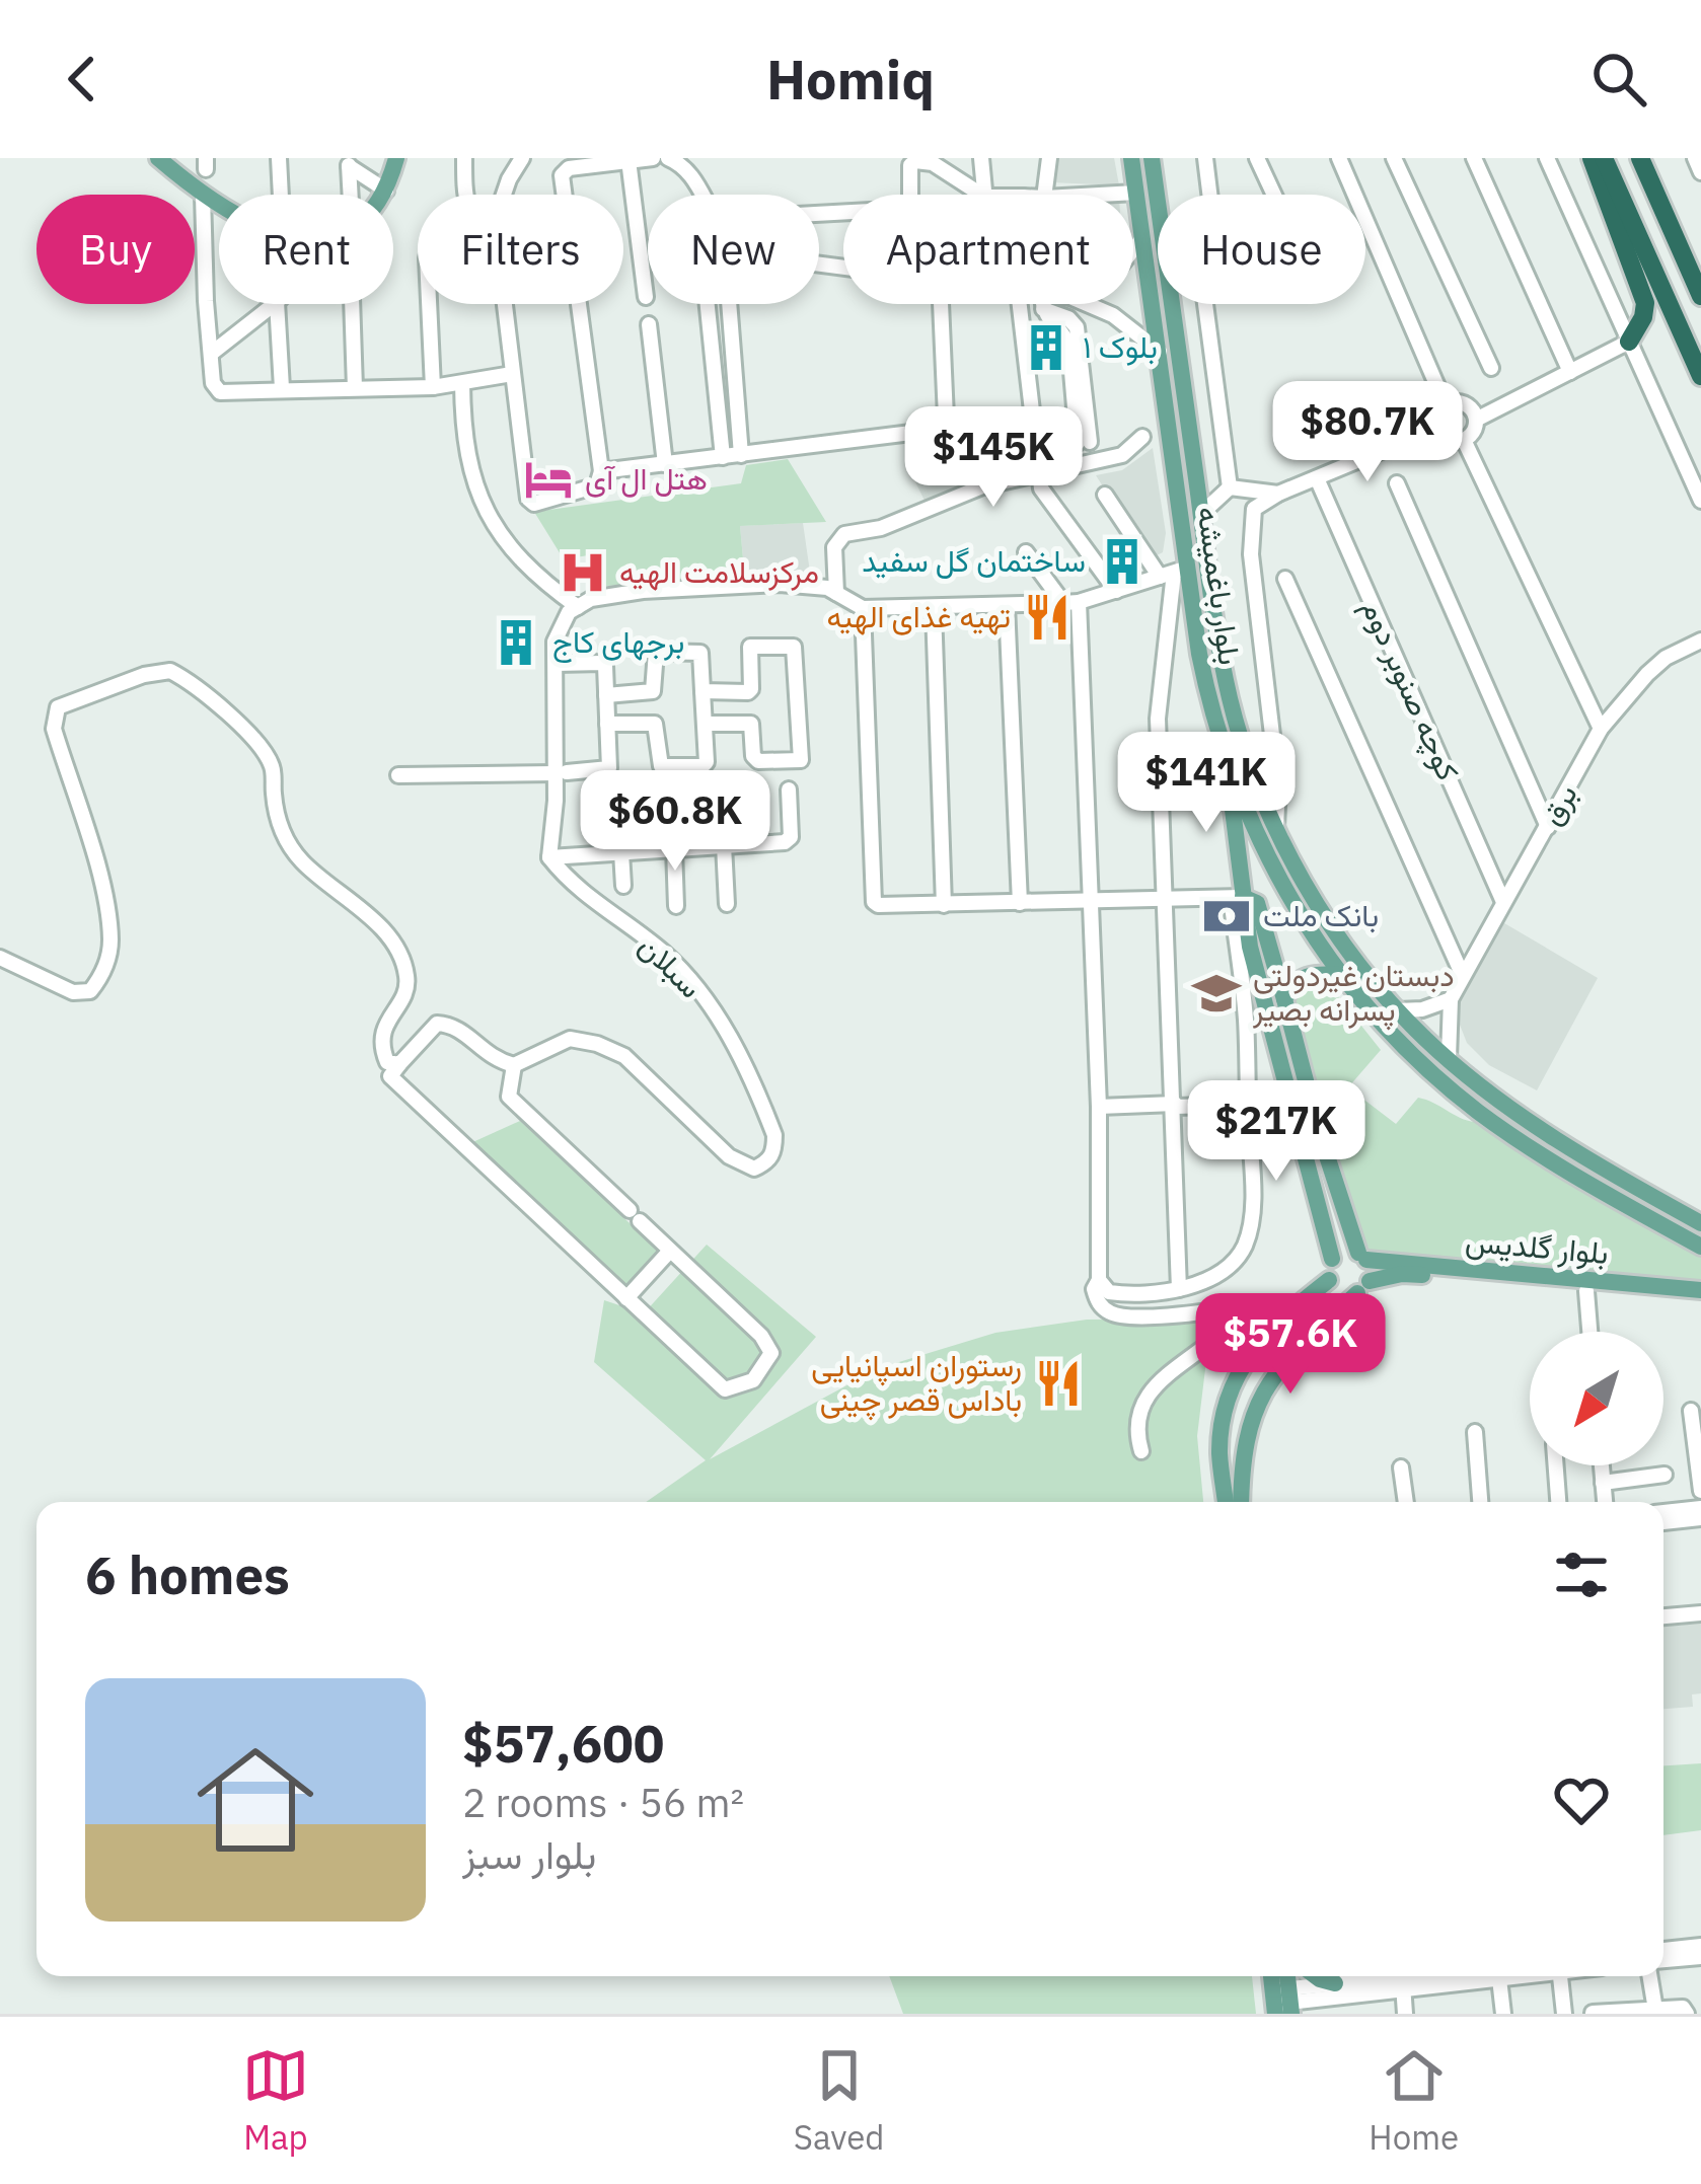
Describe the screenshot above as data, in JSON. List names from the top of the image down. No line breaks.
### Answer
{"streets":{"main road":["بلوار باغمیشه","بلوار گلدیس"],"street":["کوچه صنوبر دوم","برق","سبلان"]},"crossings":[["کوچه صنوبر دوم","برق"]],"places":{"building":["بلوک ۱","ساختمان گل سفید","برجهای کاج"],"hotel":["هتل ال آی"],"hospital":["مرکزسلامت الهیه"],"restaurant":["تهیه غذای الهیه","رستوران اسپانیایی باداس قصر چینی"],"bank":["بانک ملت"],"school or university":["دبستان غیردولتی پسرانه بصیر"]},"north":"bottom left","page":{"header":"Homiq","chip":["Buy","Rent","Filters","New","Apartment","House"],"price":["$80.7K","$145K","$141K","$60.8K","$217K","$57.6K"],"heading":"6 homes","list":[{"name":"$57,600","note":"2 rooms · 56 m² · بلوار سبز"}],"tabs":["Map","Saved","Home"]}}
